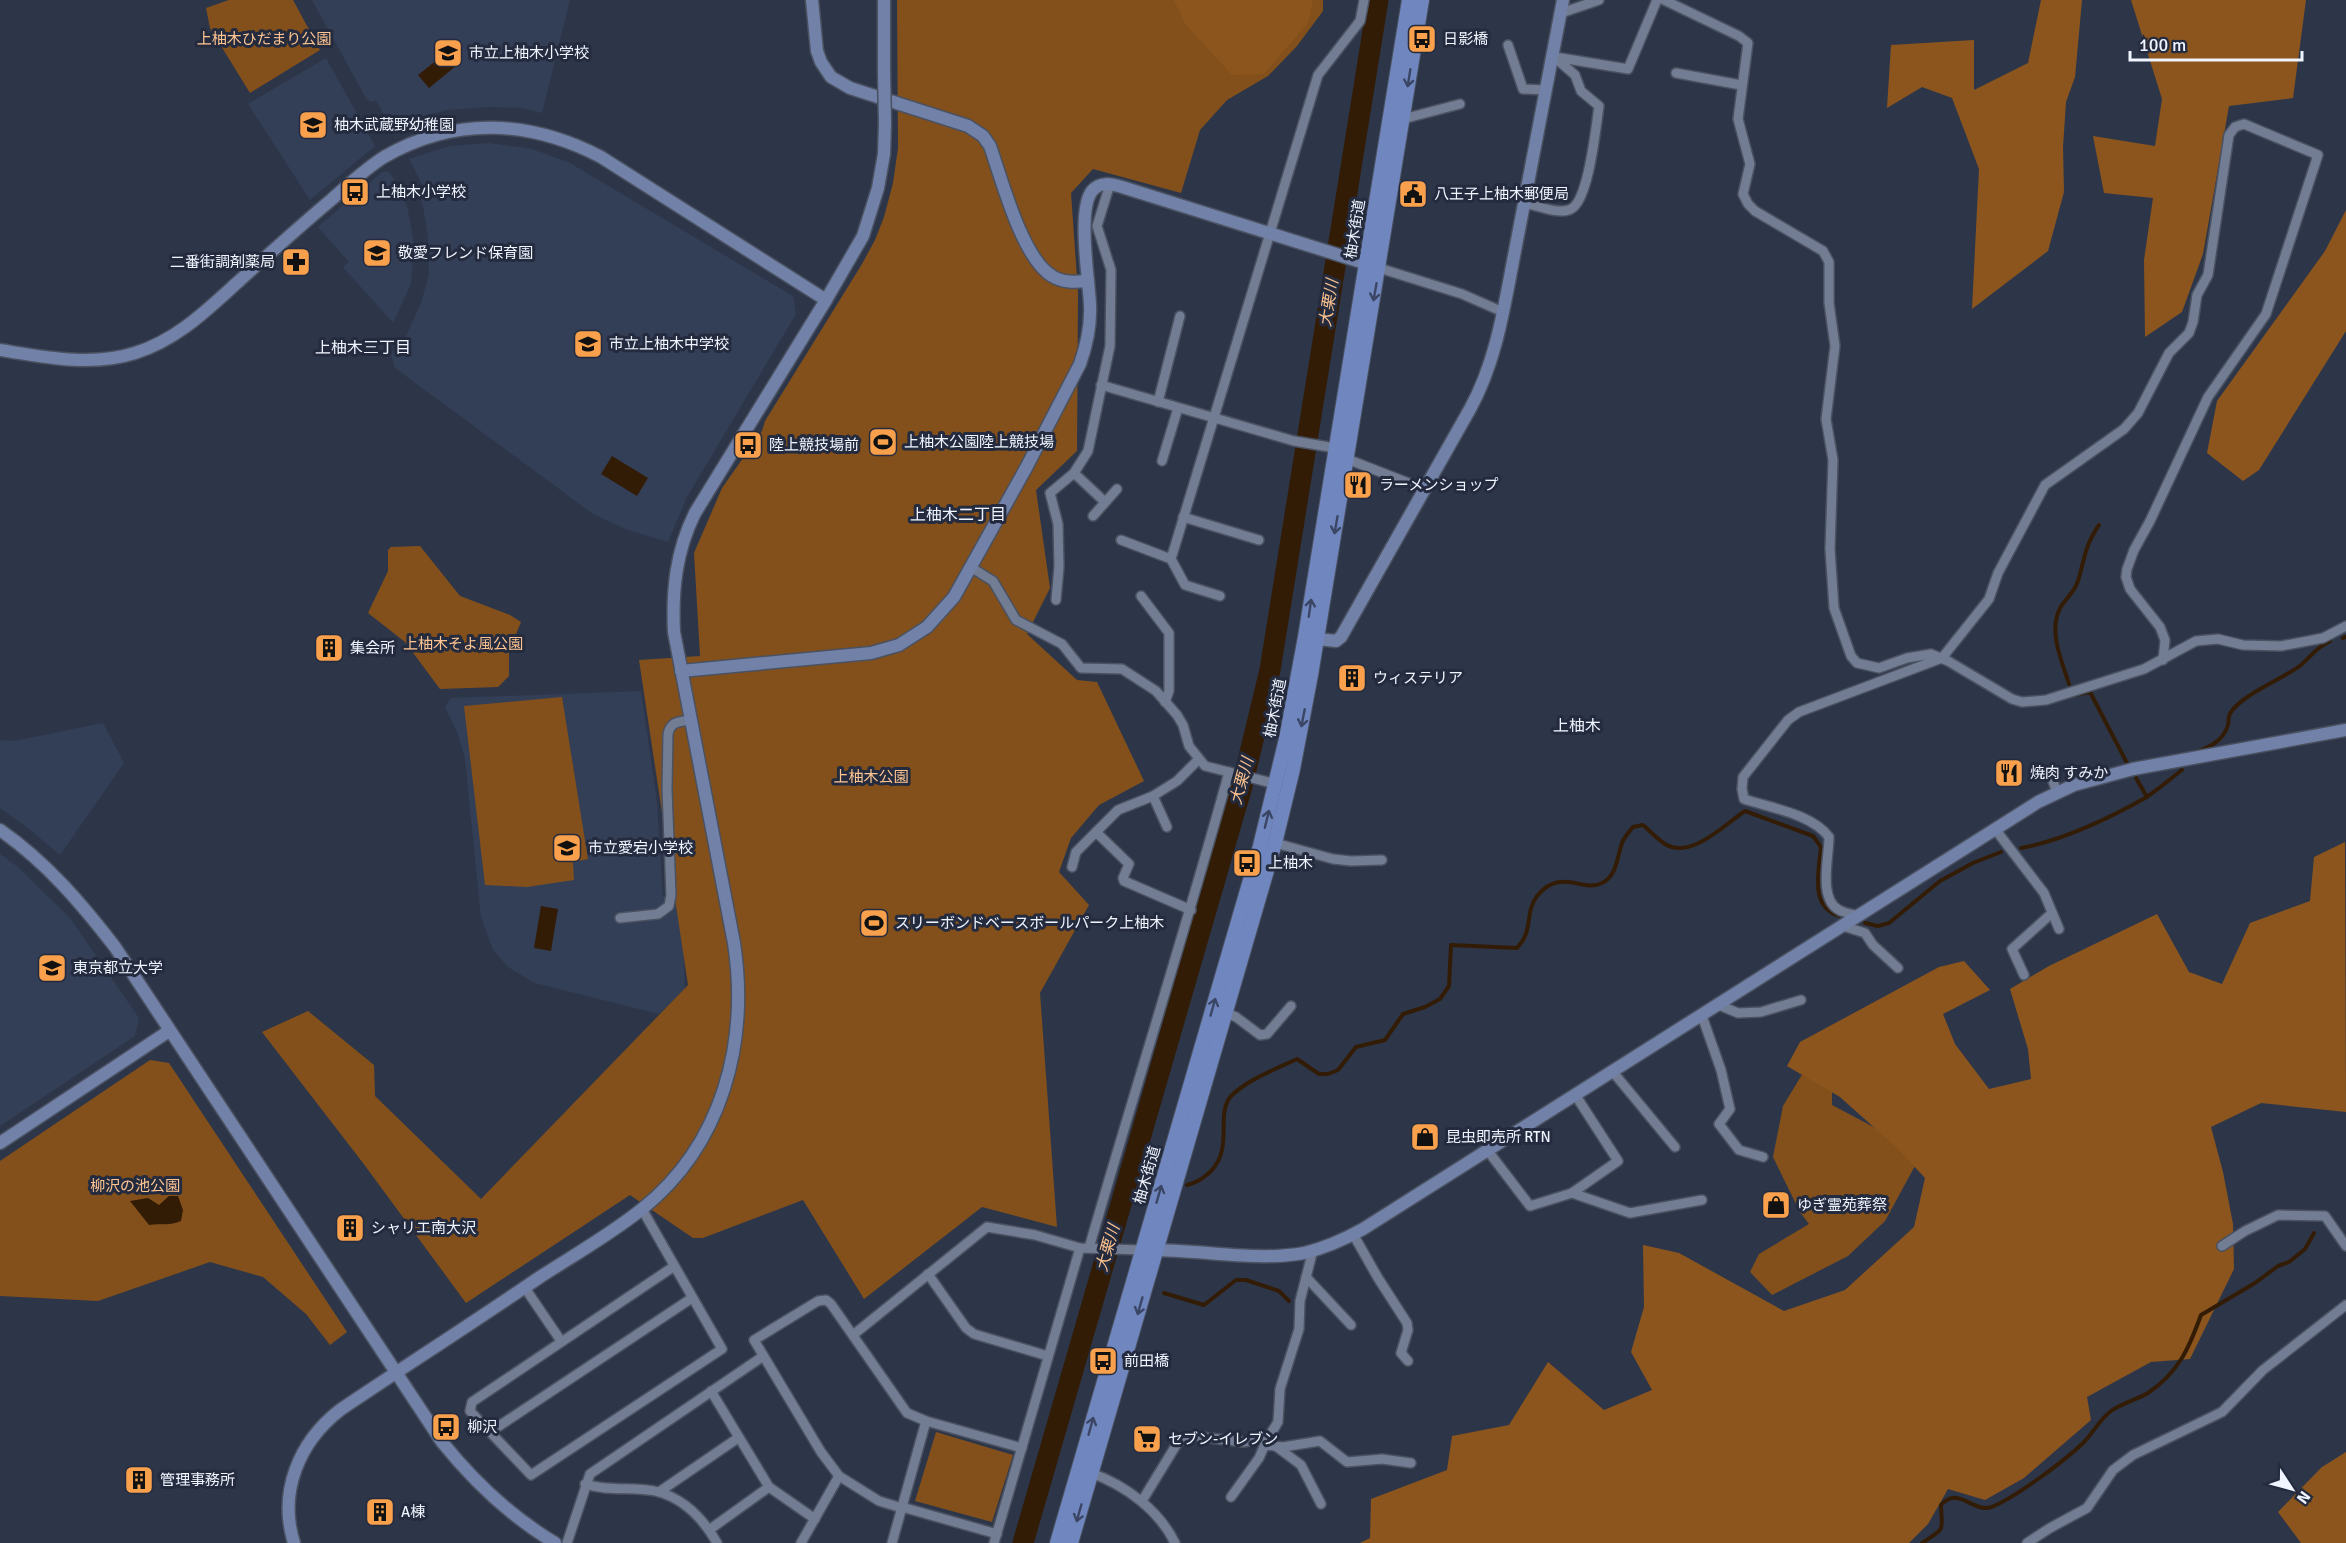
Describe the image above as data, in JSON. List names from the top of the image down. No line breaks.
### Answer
{"streets":{"main road":["柚木街道"]},"districts":["上柚木三丁目","上柚木二丁目","上柚木"],"water":["大栗川"],"parks":["上柚木ひだまり公園","上柚木そよ風公園","上柚木公園","柳沢の池公園"],"places":{"bus stop":["日影橋","上柚木小学校","陸上競技場前","上柚木","前田橋","柳沢"],"school or university":["市立上柚木小学校","柚木武蔵野幼稚園","敬愛フレンド保育園","市立上柚木中学校","市立愛宕小学校","東京都立大学"],"public building":["八王子上柚木郵便局"],"pharmacy":["二番街調剤薬局"],"sports":["上柚木公園陸上競技場","スリーボンドベースボールパーク上柚木"],"restaurant":["ラーメンショップ","焼肉 すみか"],"building":["集会所","ウィステリア","シャリエ南大沢","管理事務所","A棟"],"shop":["昆虫即売所 RTN","ゆぎ霊苑葬祭"],"supermarket":["セブン-イレブン"]},"scale_bar":"100 m","north":"bottom right"}
